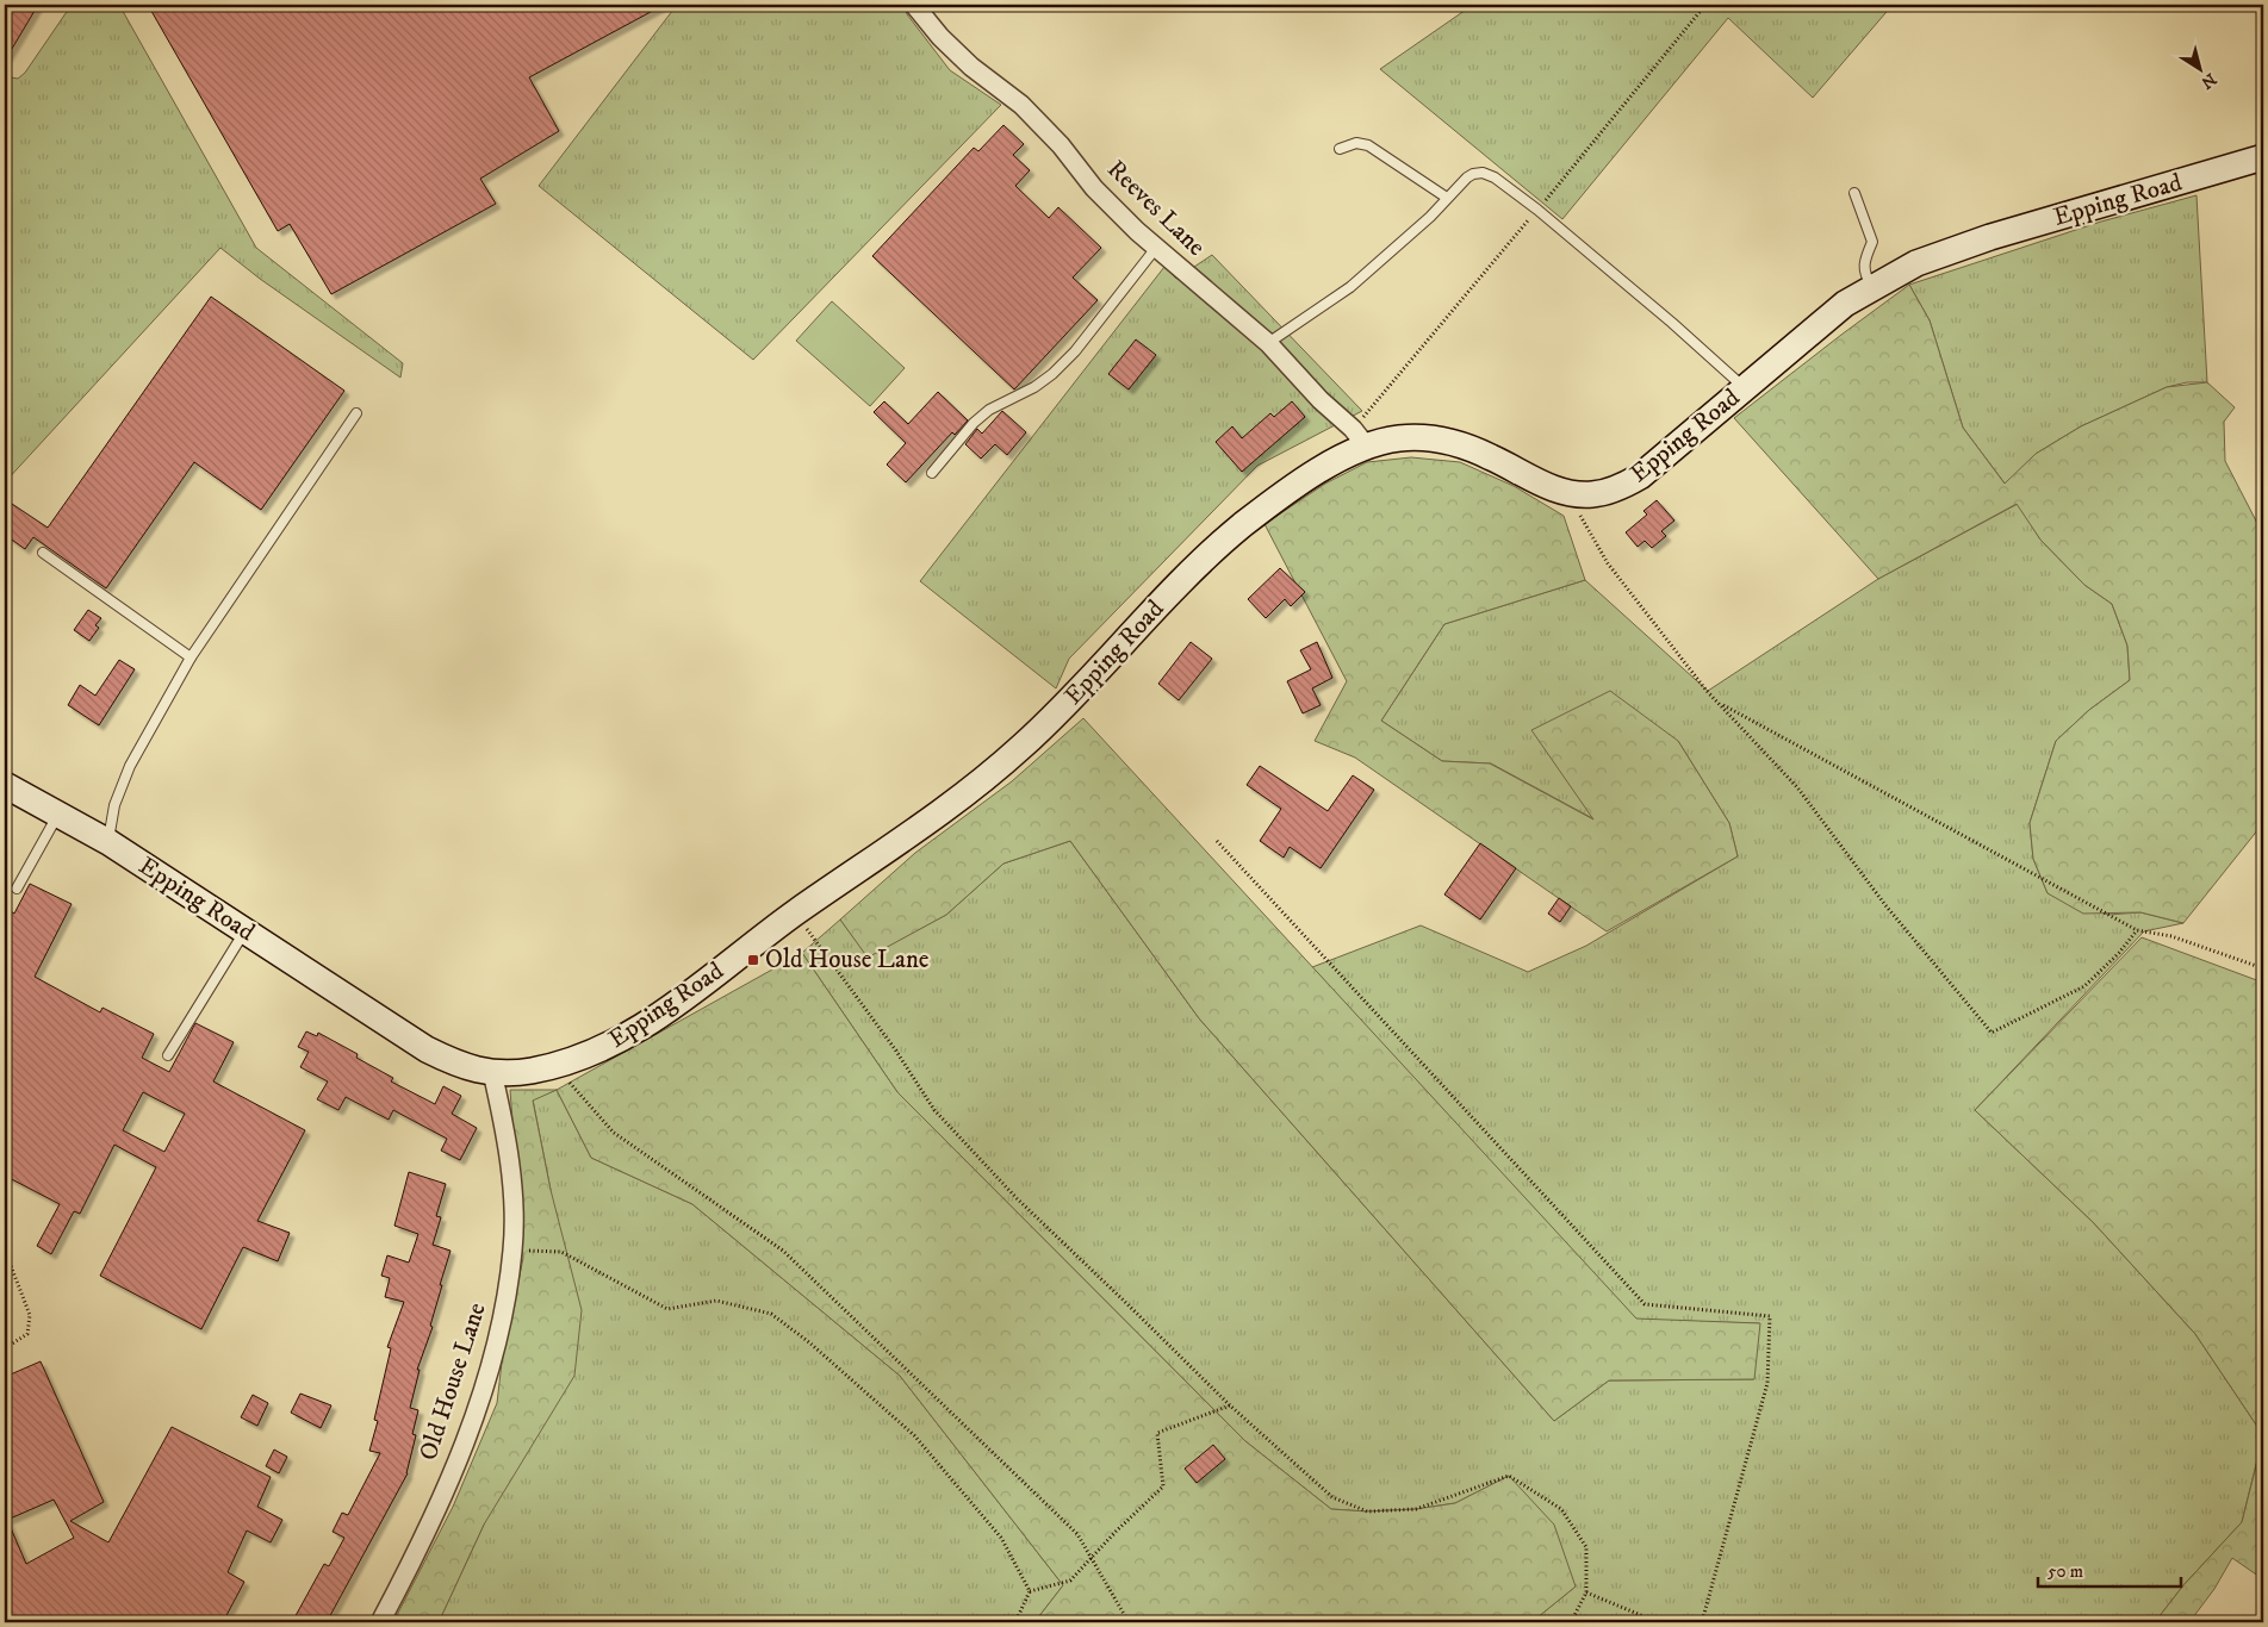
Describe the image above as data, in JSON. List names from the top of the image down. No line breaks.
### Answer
{"streets":{"main road":["Epping Road"],"street":["Reeves Lane","Old House Lane"]},"crossings":[["Epping Road","Reeves Lane"],["Epping Road","Old House Lane"]],"places":{"transit":["Old House Lane"]},"scale_bar":"50 m","north":"bottom right"}
